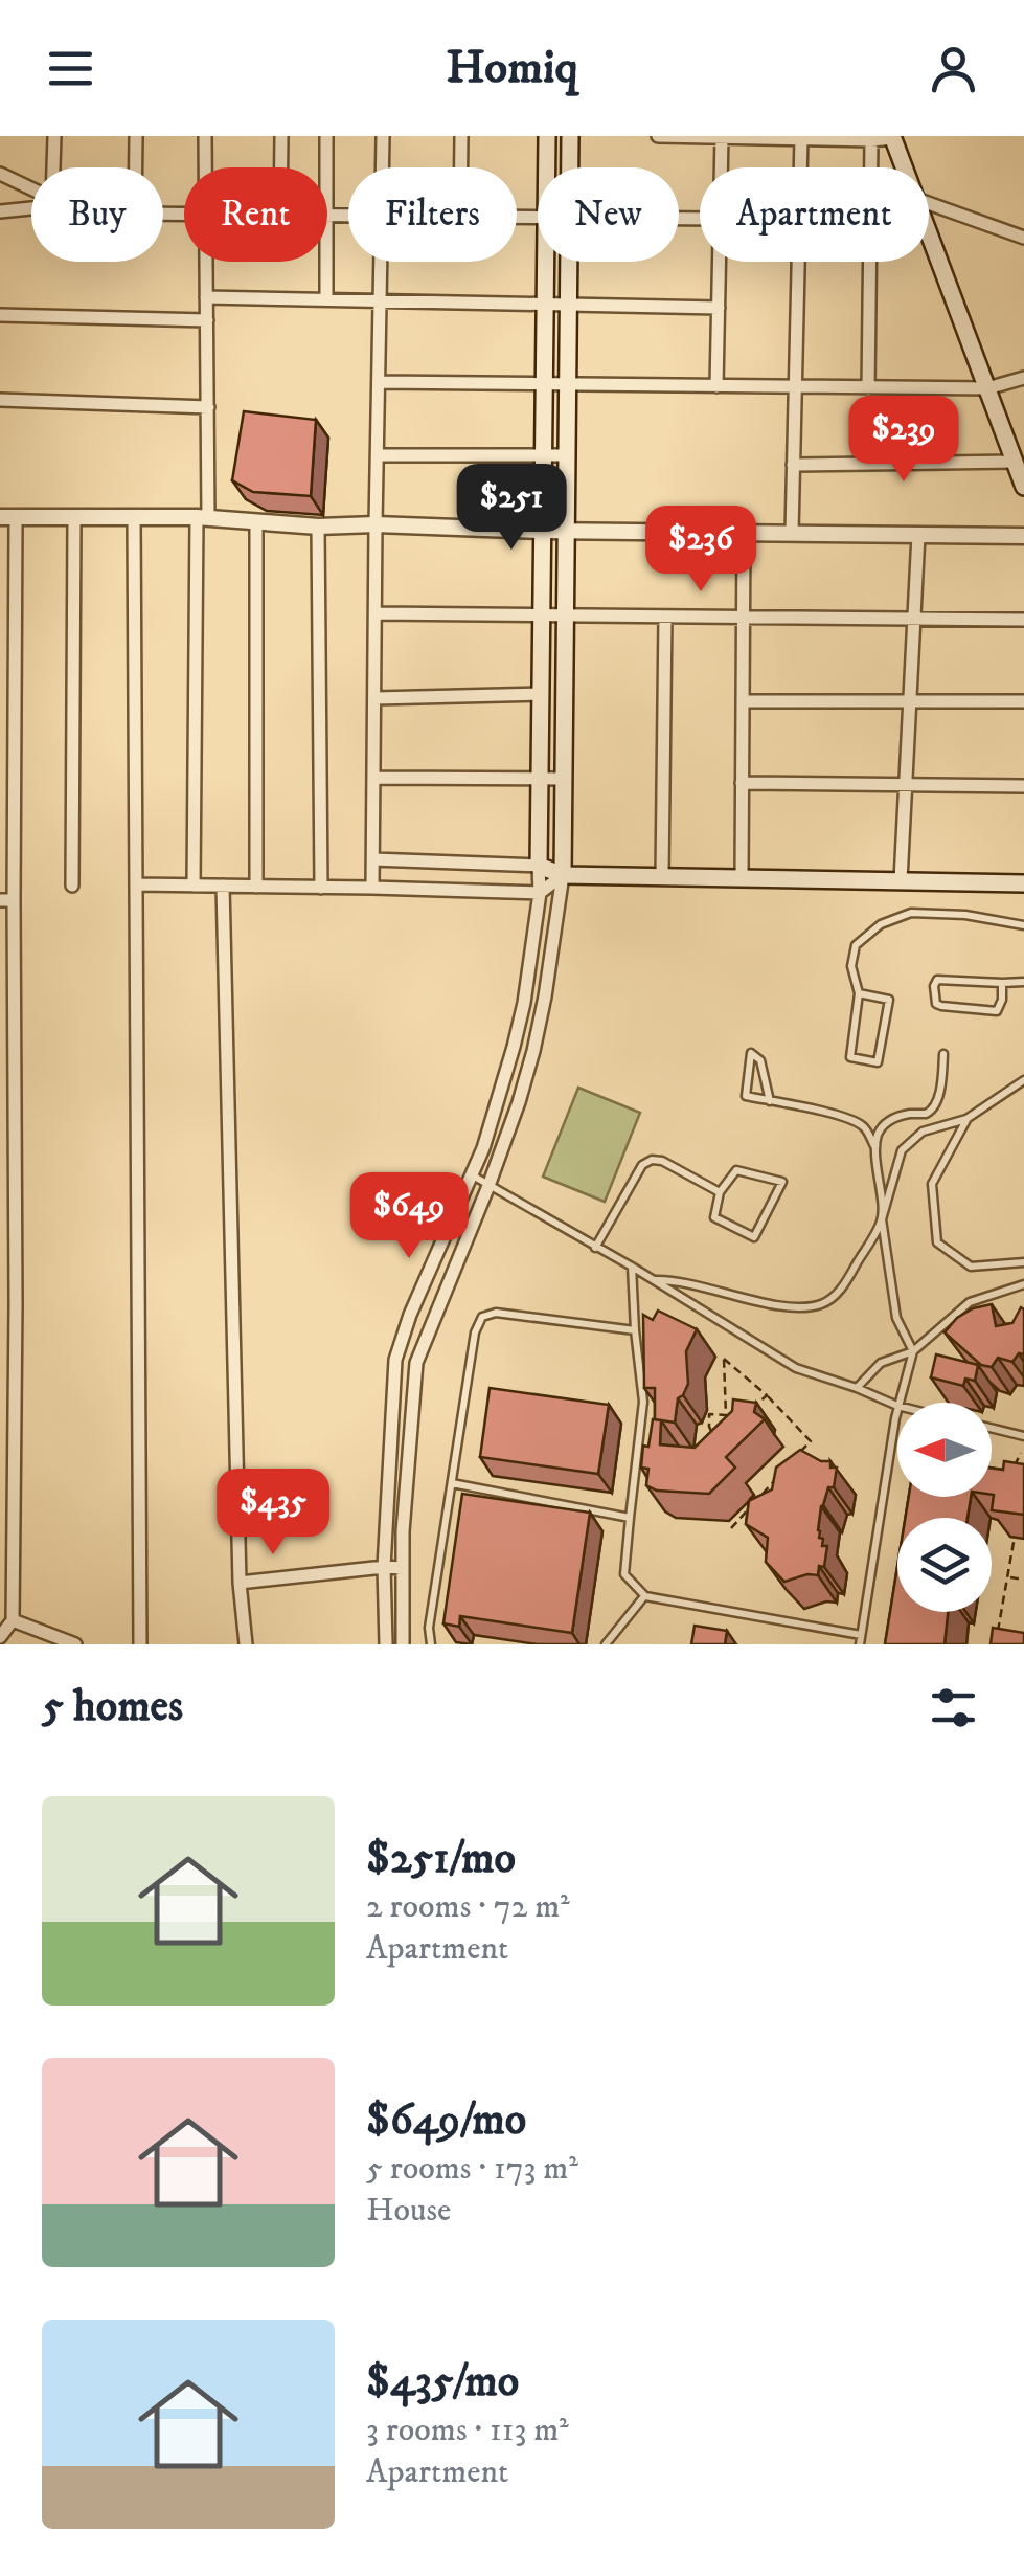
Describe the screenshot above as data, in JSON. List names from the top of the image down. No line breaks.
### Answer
{"north":"left","page":{"header":"Homiq","chip":["Buy","Rent","Filters","New","Apartment"],"price":["$239","$251","$236","$649","$435"],"heading":"5 homes","list":[{"name":"$251/mo","note":"2 rooms · 72 m² · Apartment"},{"name":"$649/mo","note":"5 rooms · 173 m² · House"},{"name":"$435/mo","note":"3 rooms · 113 m² · Apartment"}]}}
